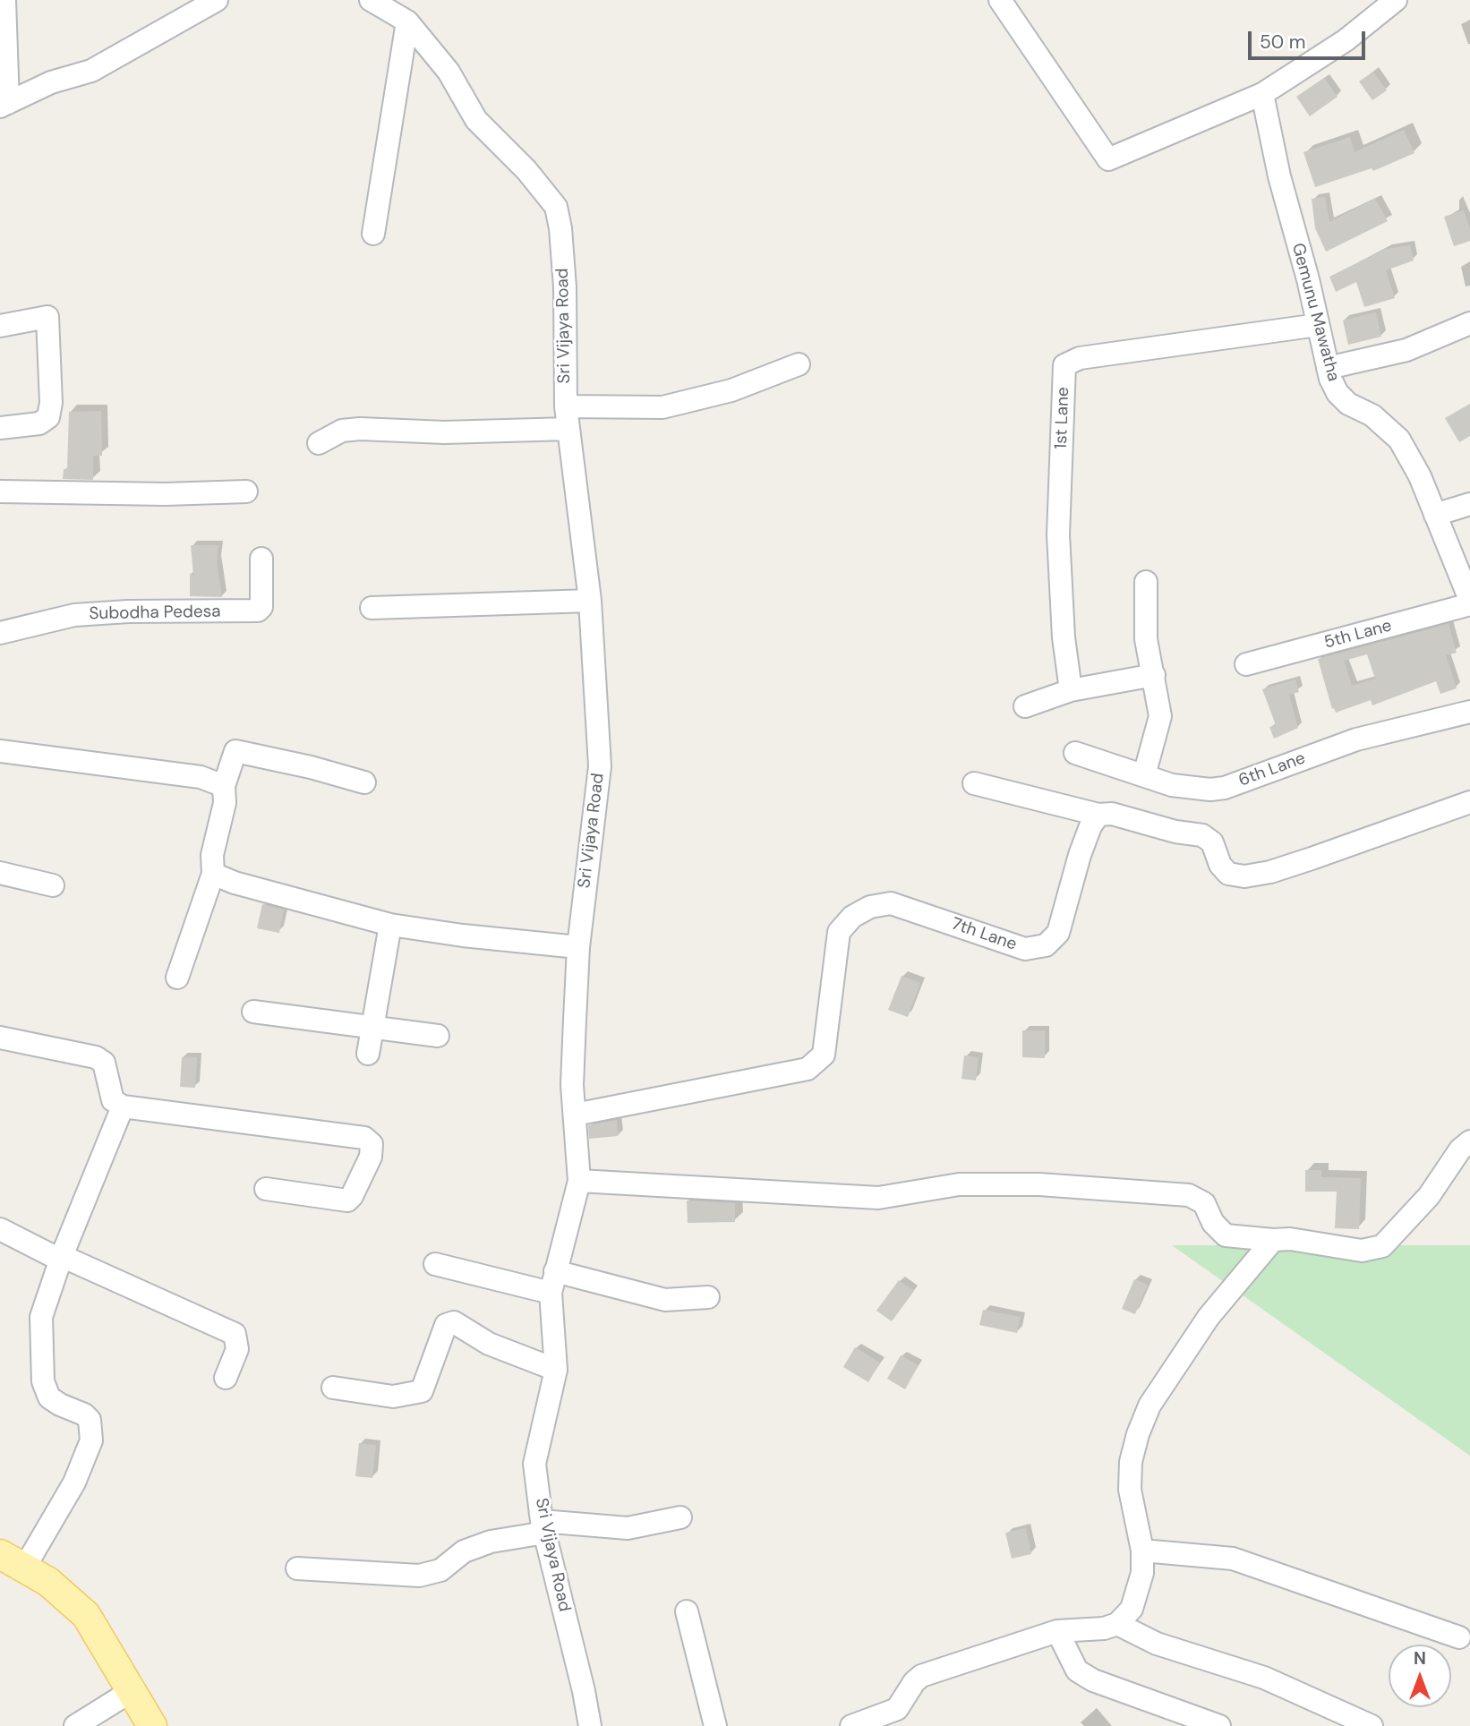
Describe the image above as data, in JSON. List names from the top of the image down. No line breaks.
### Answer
{"streets":{"street":["Gemunu Mawatha","Sri Vijaya Road","1st Lane","Subodha Pedesa","5th Lane","6th Lane","7th Lane"]},"crossings":[["Gemunu Mawatha","1st Lane"],["Gemunu Mawatha","5th Lane"],["Sri Vijaya Road","7th Lane"]],"scale_bar":"50 m","north":"top"}
